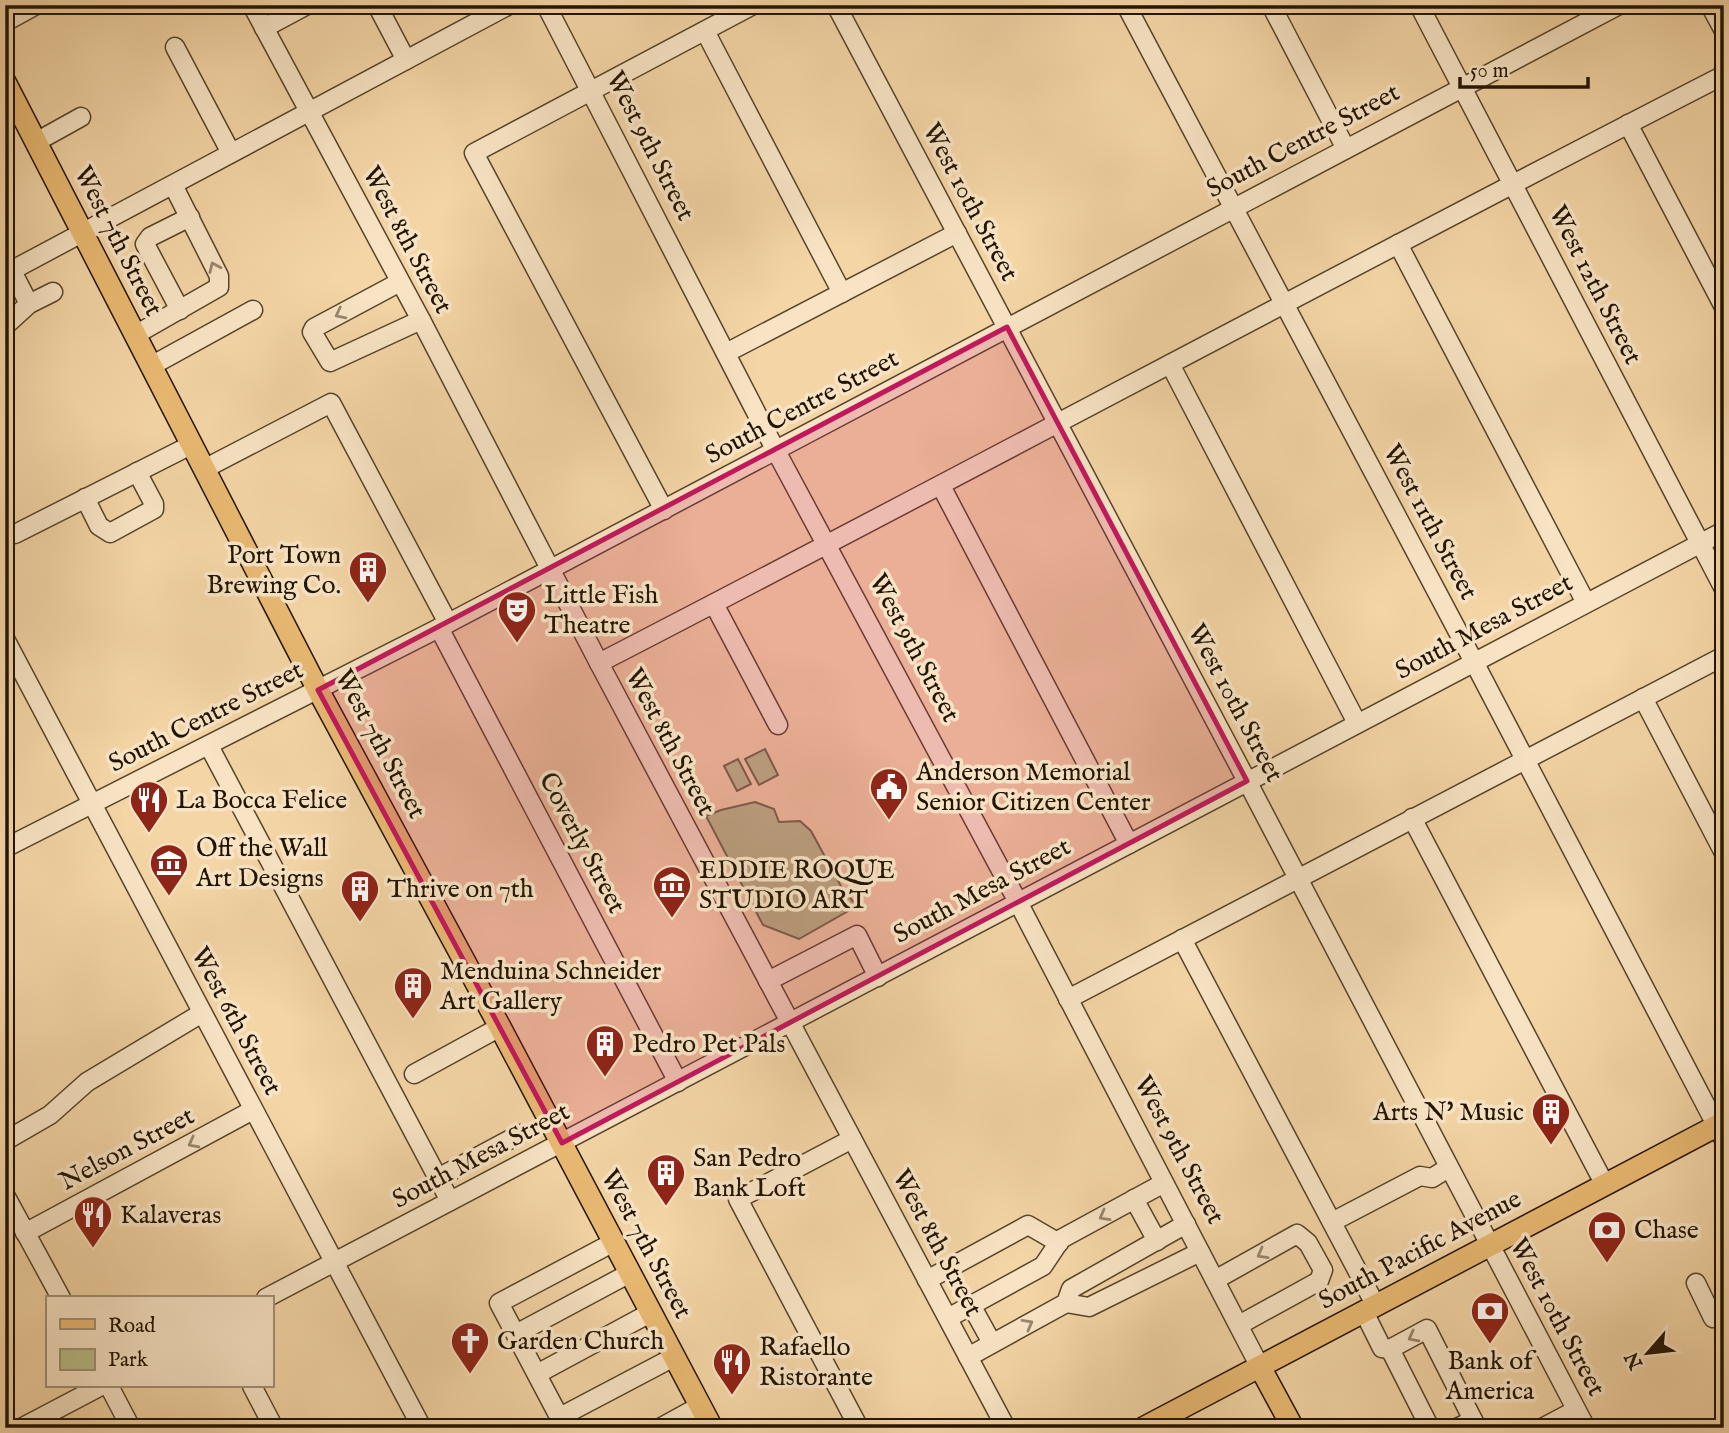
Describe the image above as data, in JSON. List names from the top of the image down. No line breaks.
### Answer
{"streets":{"main road":["West 9th Street","West 7th Street","South Pacific Avenue"],"street":["South Centre Street","West 10th Street","West 8th Street","West 12th Street","West 11th Street","South Mesa Street","Coverly Street","West 6th Street","Nelson Street"]},"crossings":[["South Centre Street","West 9th Street"],["South Centre Street","West 10th Street"],["South Centre Street","West 8th Street"],["South Centre Street","West 7th Street"],["South Centre Street","West 12th Street"],["South Centre Street","West 11th Street"],["South Centre Street","Coverly Street"],["South Centre Street","West 6th Street"],["West 9th Street","South Mesa Street"],["West 9th Street","South Pacific Avenue"],["West 10th Street","South Mesa Street"],["West 10th Street","South Pacific Avenue"],["West 8th Street","South Mesa Street"],["West 7th Street","South Mesa Street"],["West 7th Street","Coverly Street"],["West 12th Street","South Mesa Street"],["West 11th Street","South Mesa Street"],["West 11th Street","South Pacific Avenue"],["South Mesa Street","Coverly Street"],["South Mesa Street","West 6th Street"],["West 6th Street","Nelson Street"]],"places":{"building":["Port Town Brewing Co.","Thrive on 7th","Menduina Schneider Art Gallery","Pedro Pet Pals","Arts N' Music","San Pedro Bank Loft"],"theatre":["Little Fish Theatre"],"public building":["Anderson Memorial Senior Citizen Center"],"restaurant":["La Bocca Felice","Kalaveras","Rafaello Ristorante"],"museum":["Off the Wall Art Designs","EDDIE ROQUE STUDIO ART"],"bank":["Chase","Bank of America"],"church":["Garden Church"]},"legend":["Road","Park"],"scale_bar":"50 m","north":"bottom left"}
